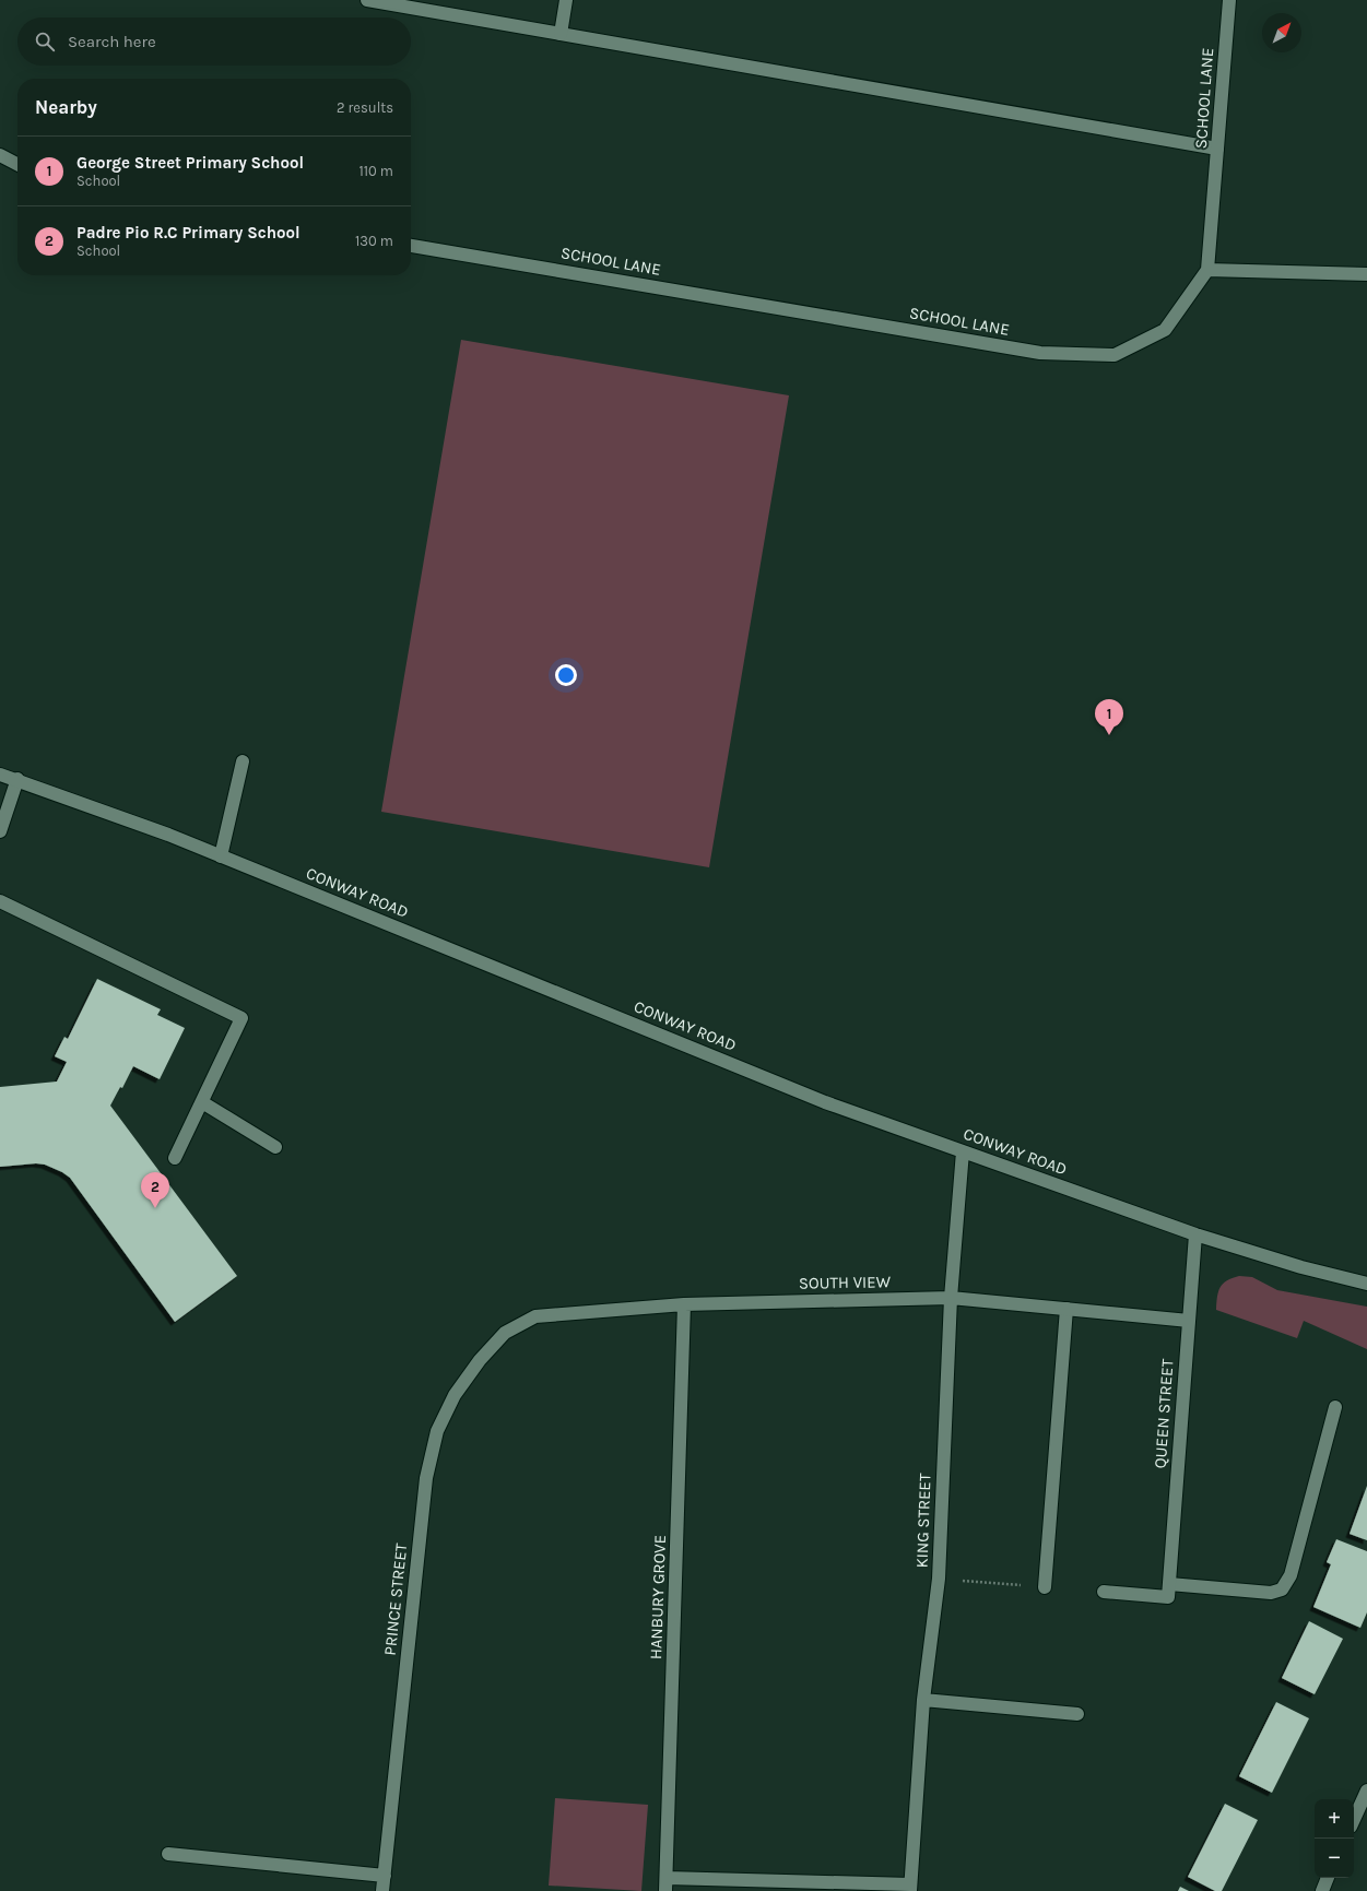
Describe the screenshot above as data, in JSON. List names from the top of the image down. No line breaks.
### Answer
{"streets":{"street":["SCHOOL LANE","CONWAY ROAD","SOUTH VIEW","QUEEN STREET","KING STREET","HANBURY GROVE","PRINCE STREET"]},"crossings":[["CONWAY ROAD","QUEEN STREET"],["CONWAY ROAD","KING STREET"],["SOUTH VIEW","QUEEN STREET"],["SOUTH VIEW","KING STREET"],["SOUTH VIEW","HANBURY GROVE"],["SOUTH VIEW","PRINCE STREET"]],"north":"top right","page":{"search":"Search here","heading":["Nearby","2 results"],"list":[{"mark":"1","name":"George Street Primary School","note":"School","value":"110 m"},{"mark":"2","name":"Padre Pio R.C Primary School","note":"School","value":"130 m"}],"pins":["1","2"],"map_buttons":["+","−"]}}
